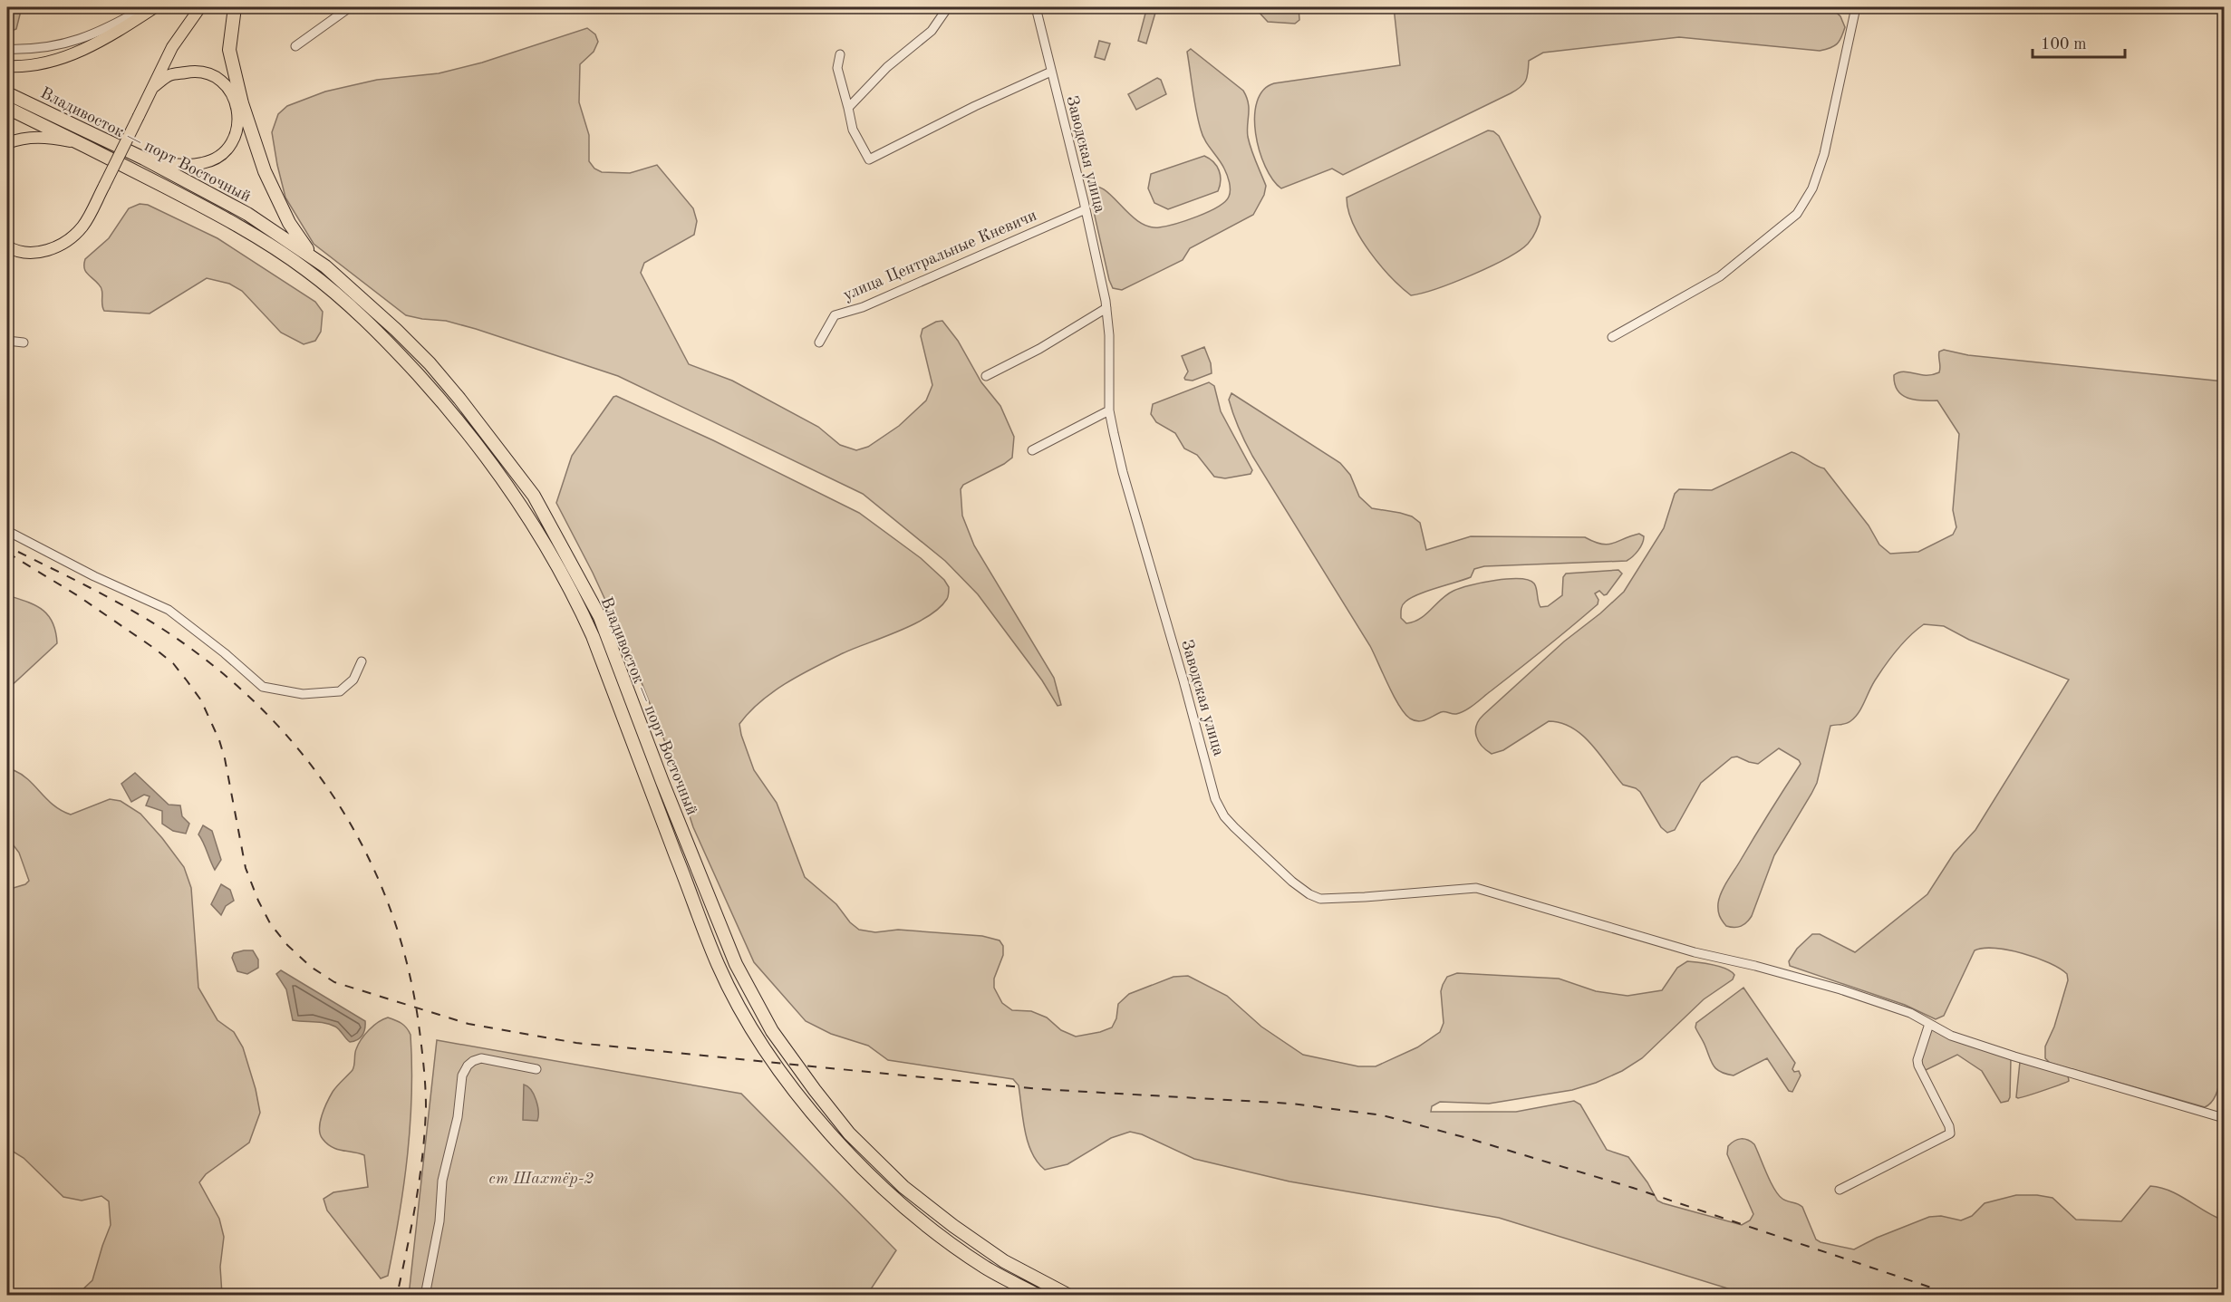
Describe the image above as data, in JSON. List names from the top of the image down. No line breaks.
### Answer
{"streets":{"highway":["Владивосток — порт Восточный"],"street":["Заводская улица","улица Центральные Кневичи"]},"crossings":[["Заводская улица","улица Центральные Кневичи"]],"parks":["ст Шахтёр-2"],"scale_bar":"100 m"}
